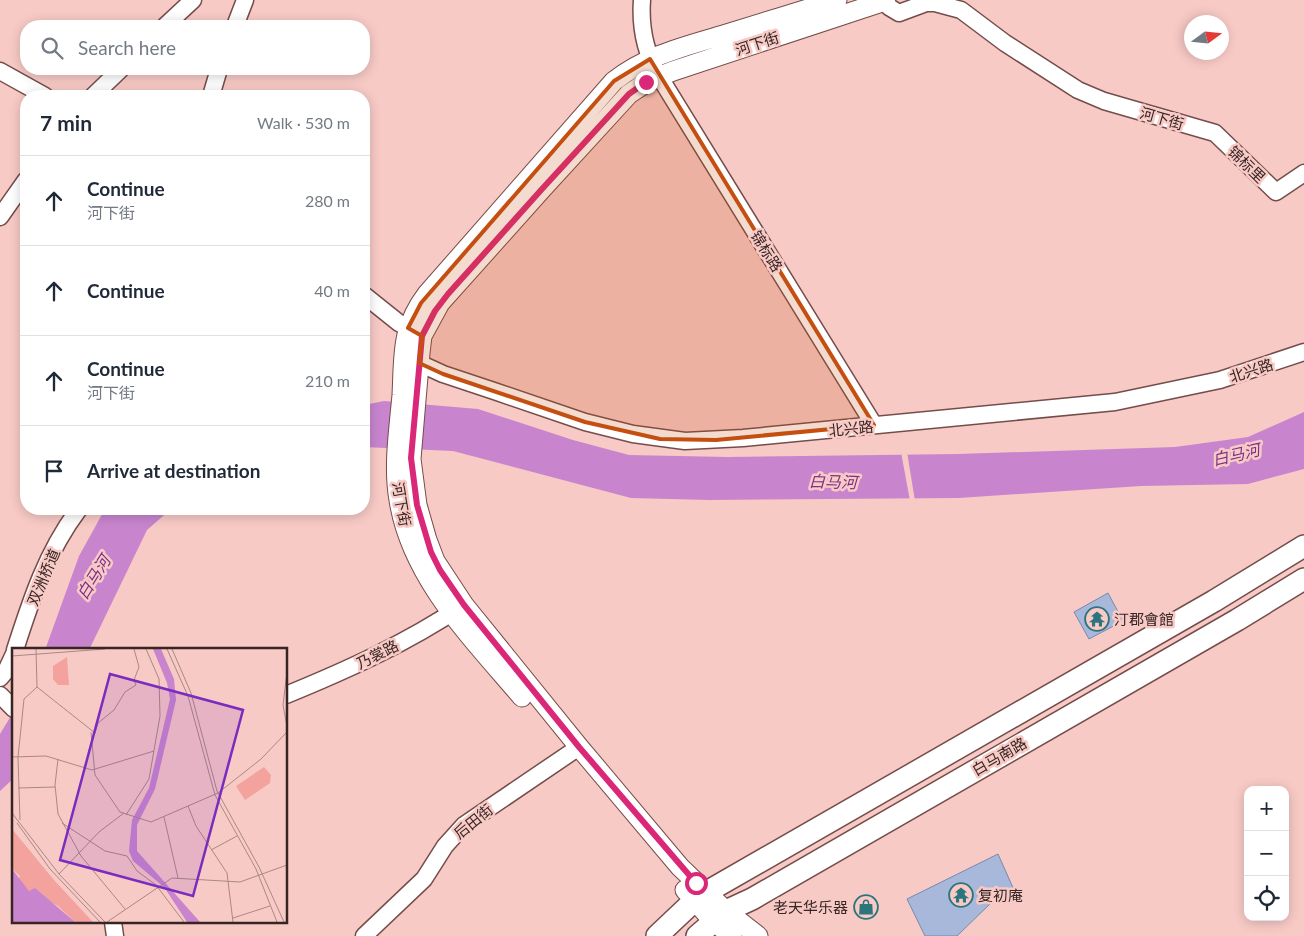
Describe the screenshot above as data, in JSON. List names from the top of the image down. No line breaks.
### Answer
{"streets":{"main road":["河下街","白马南路"],"street":["锦标里","锦标路","北兴路","双洲桥道","乃裳路","后田街"]},"crossings":[["河下街","锦标里"],["河下街","锦标路"],["河下街","北兴路"],["河下街","乃裳路"],["河下街","白马南路"],["河下街","后田街"],["锦标路","北兴路"]],"water":["白马河"],"places":{"temple":["汀郡會館","复初庵"],"shop":["老天华乐器"]},"north":"right","page":{"search":"Search here","heading":["7 min","Walk · 530 m"],"list":[["Continue","河下街","280 m"],["Continue","40 m"],["Continue","河下街","210 m"],"Arrive at destination"],"map_buttons":["+","−"]}}
